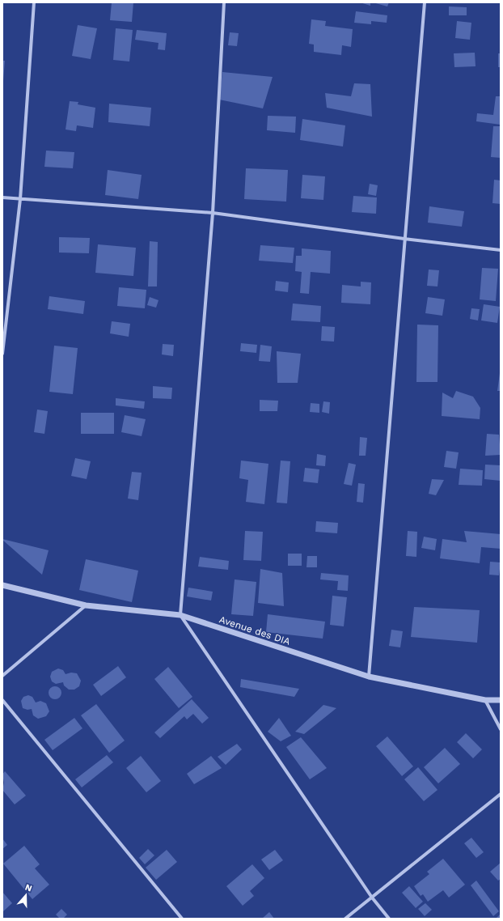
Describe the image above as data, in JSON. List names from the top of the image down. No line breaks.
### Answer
{"streets":{"street":["Avenue des DIA"]},"north":"top"}
